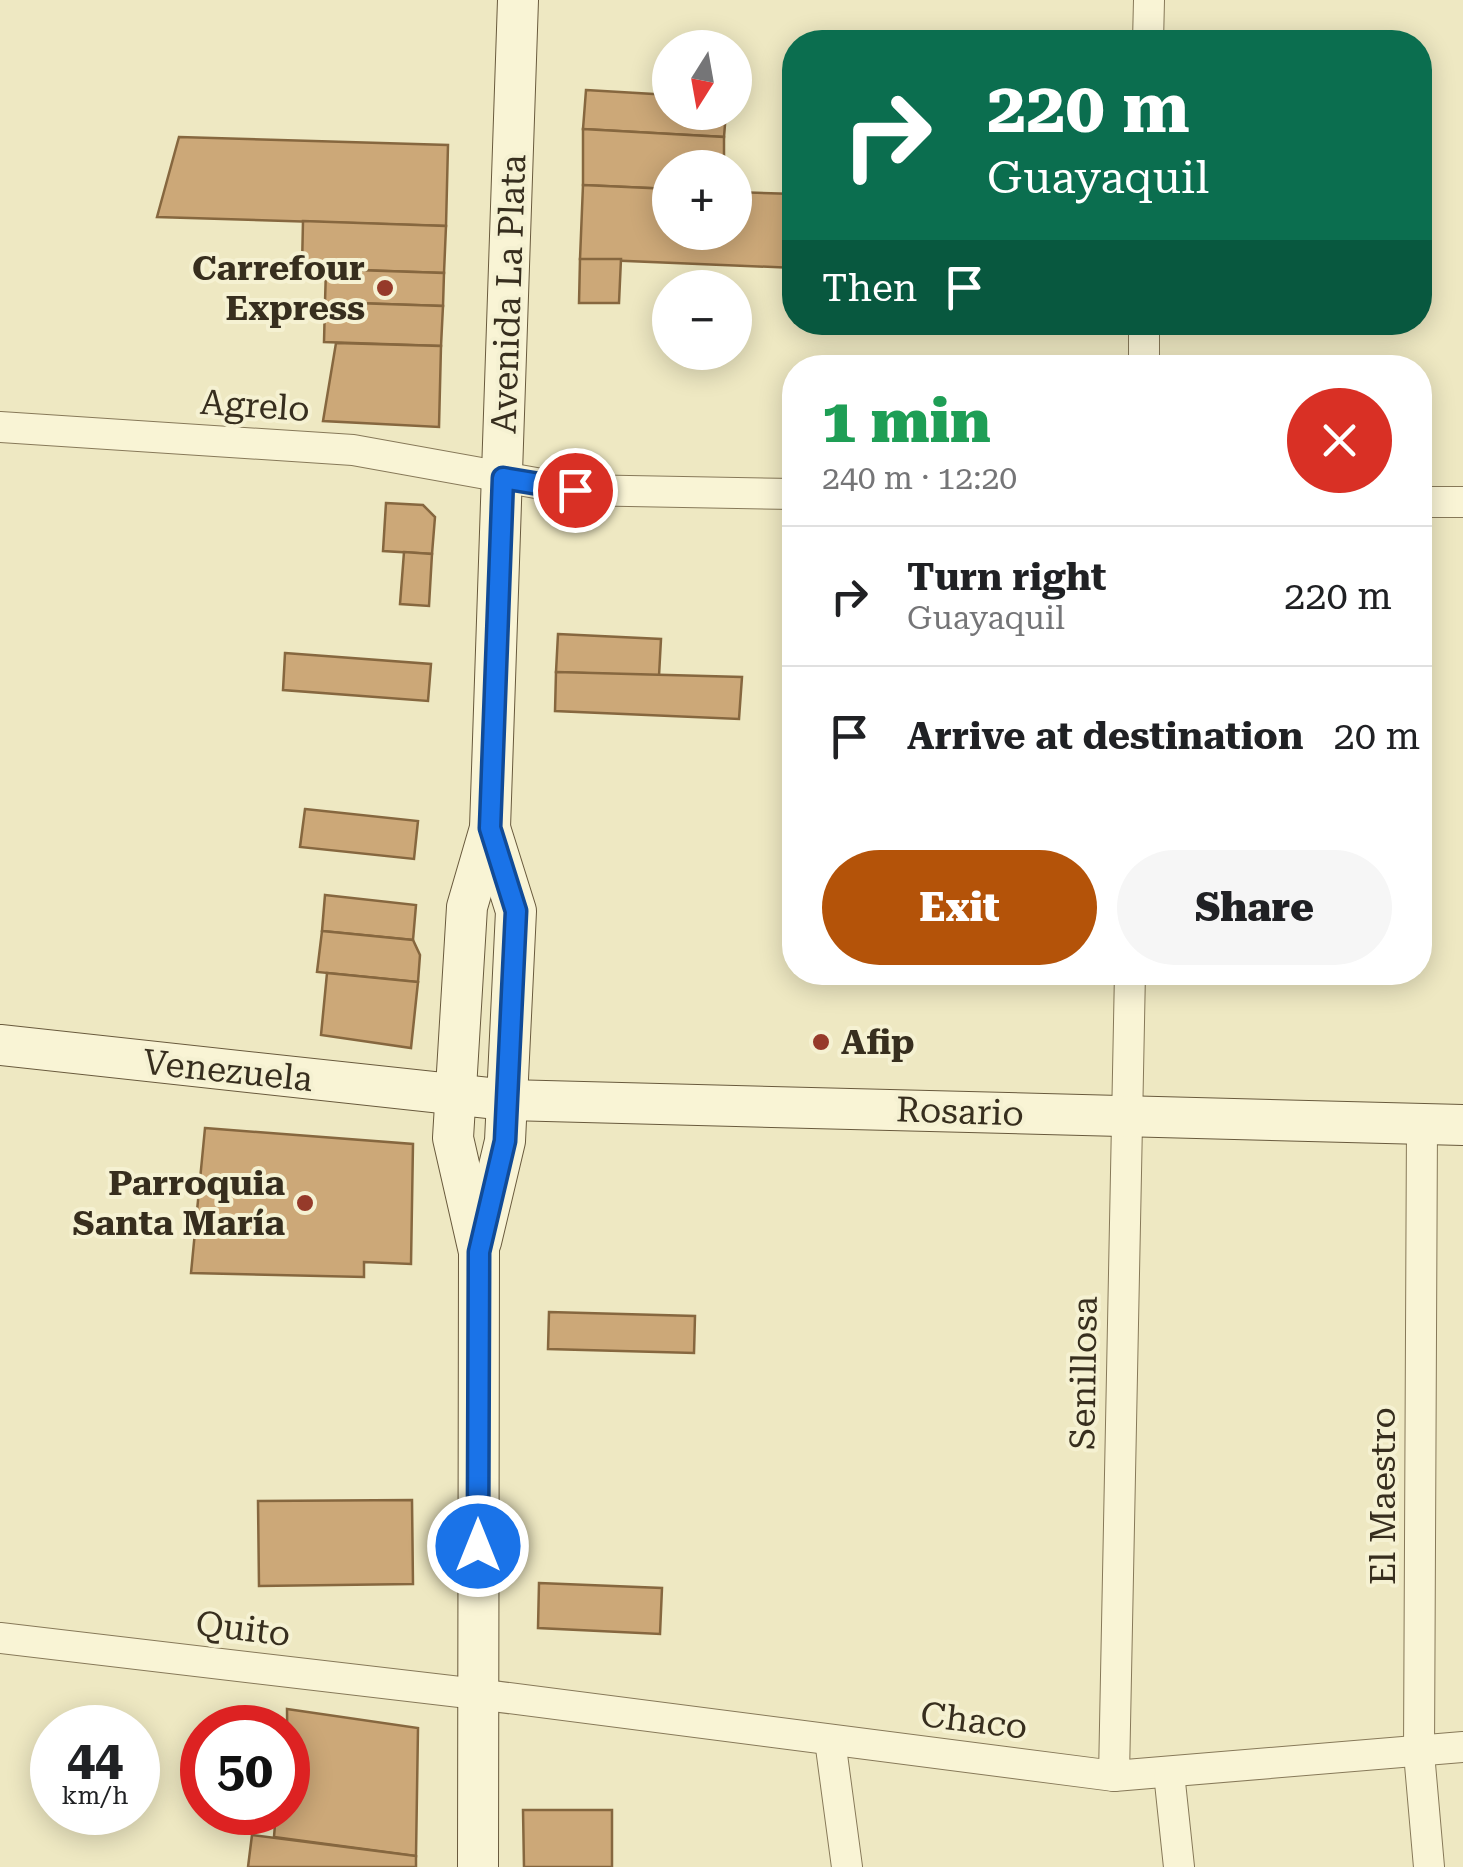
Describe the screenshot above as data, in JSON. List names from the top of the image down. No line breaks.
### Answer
{"streets":{"main road":["Avenida La Plata","Venezuela","Rosario"],"street":["Agrelo","Senillosa","El Maestro","Quito","Chaco"]},"crossings":[["Avenida La Plata","Agrelo"],["Avenida La Plata","Venezuela"],["Avenida La Plata","Rosario"],["Avenida La Plata","Quito"],["Avenida La Plata","Chaco"],["Venezuela","Rosario"],["Rosario","Senillosa"],["Rosario","El Maestro"],["Senillosa","Chaco"],["El Maestro","Chaco"],["Quito","Chaco"]],"places":["Carrefour Express","Afip","Parroquia Santa María"],"north":"bottom","page":{"map_buttons":["+","−"],"turn":["220 m","Guayaquil"],"then":"Then","heading":["1 min","240 m · 12:20"],"list":[{"name":"Turn right","note":"Guayaquil","value":"220 m"},{"name":"Arrive at destination","value":"20 m"}],"buttons":["Exit","Share"],"speed":"44 km/h","limit":"50"}}
